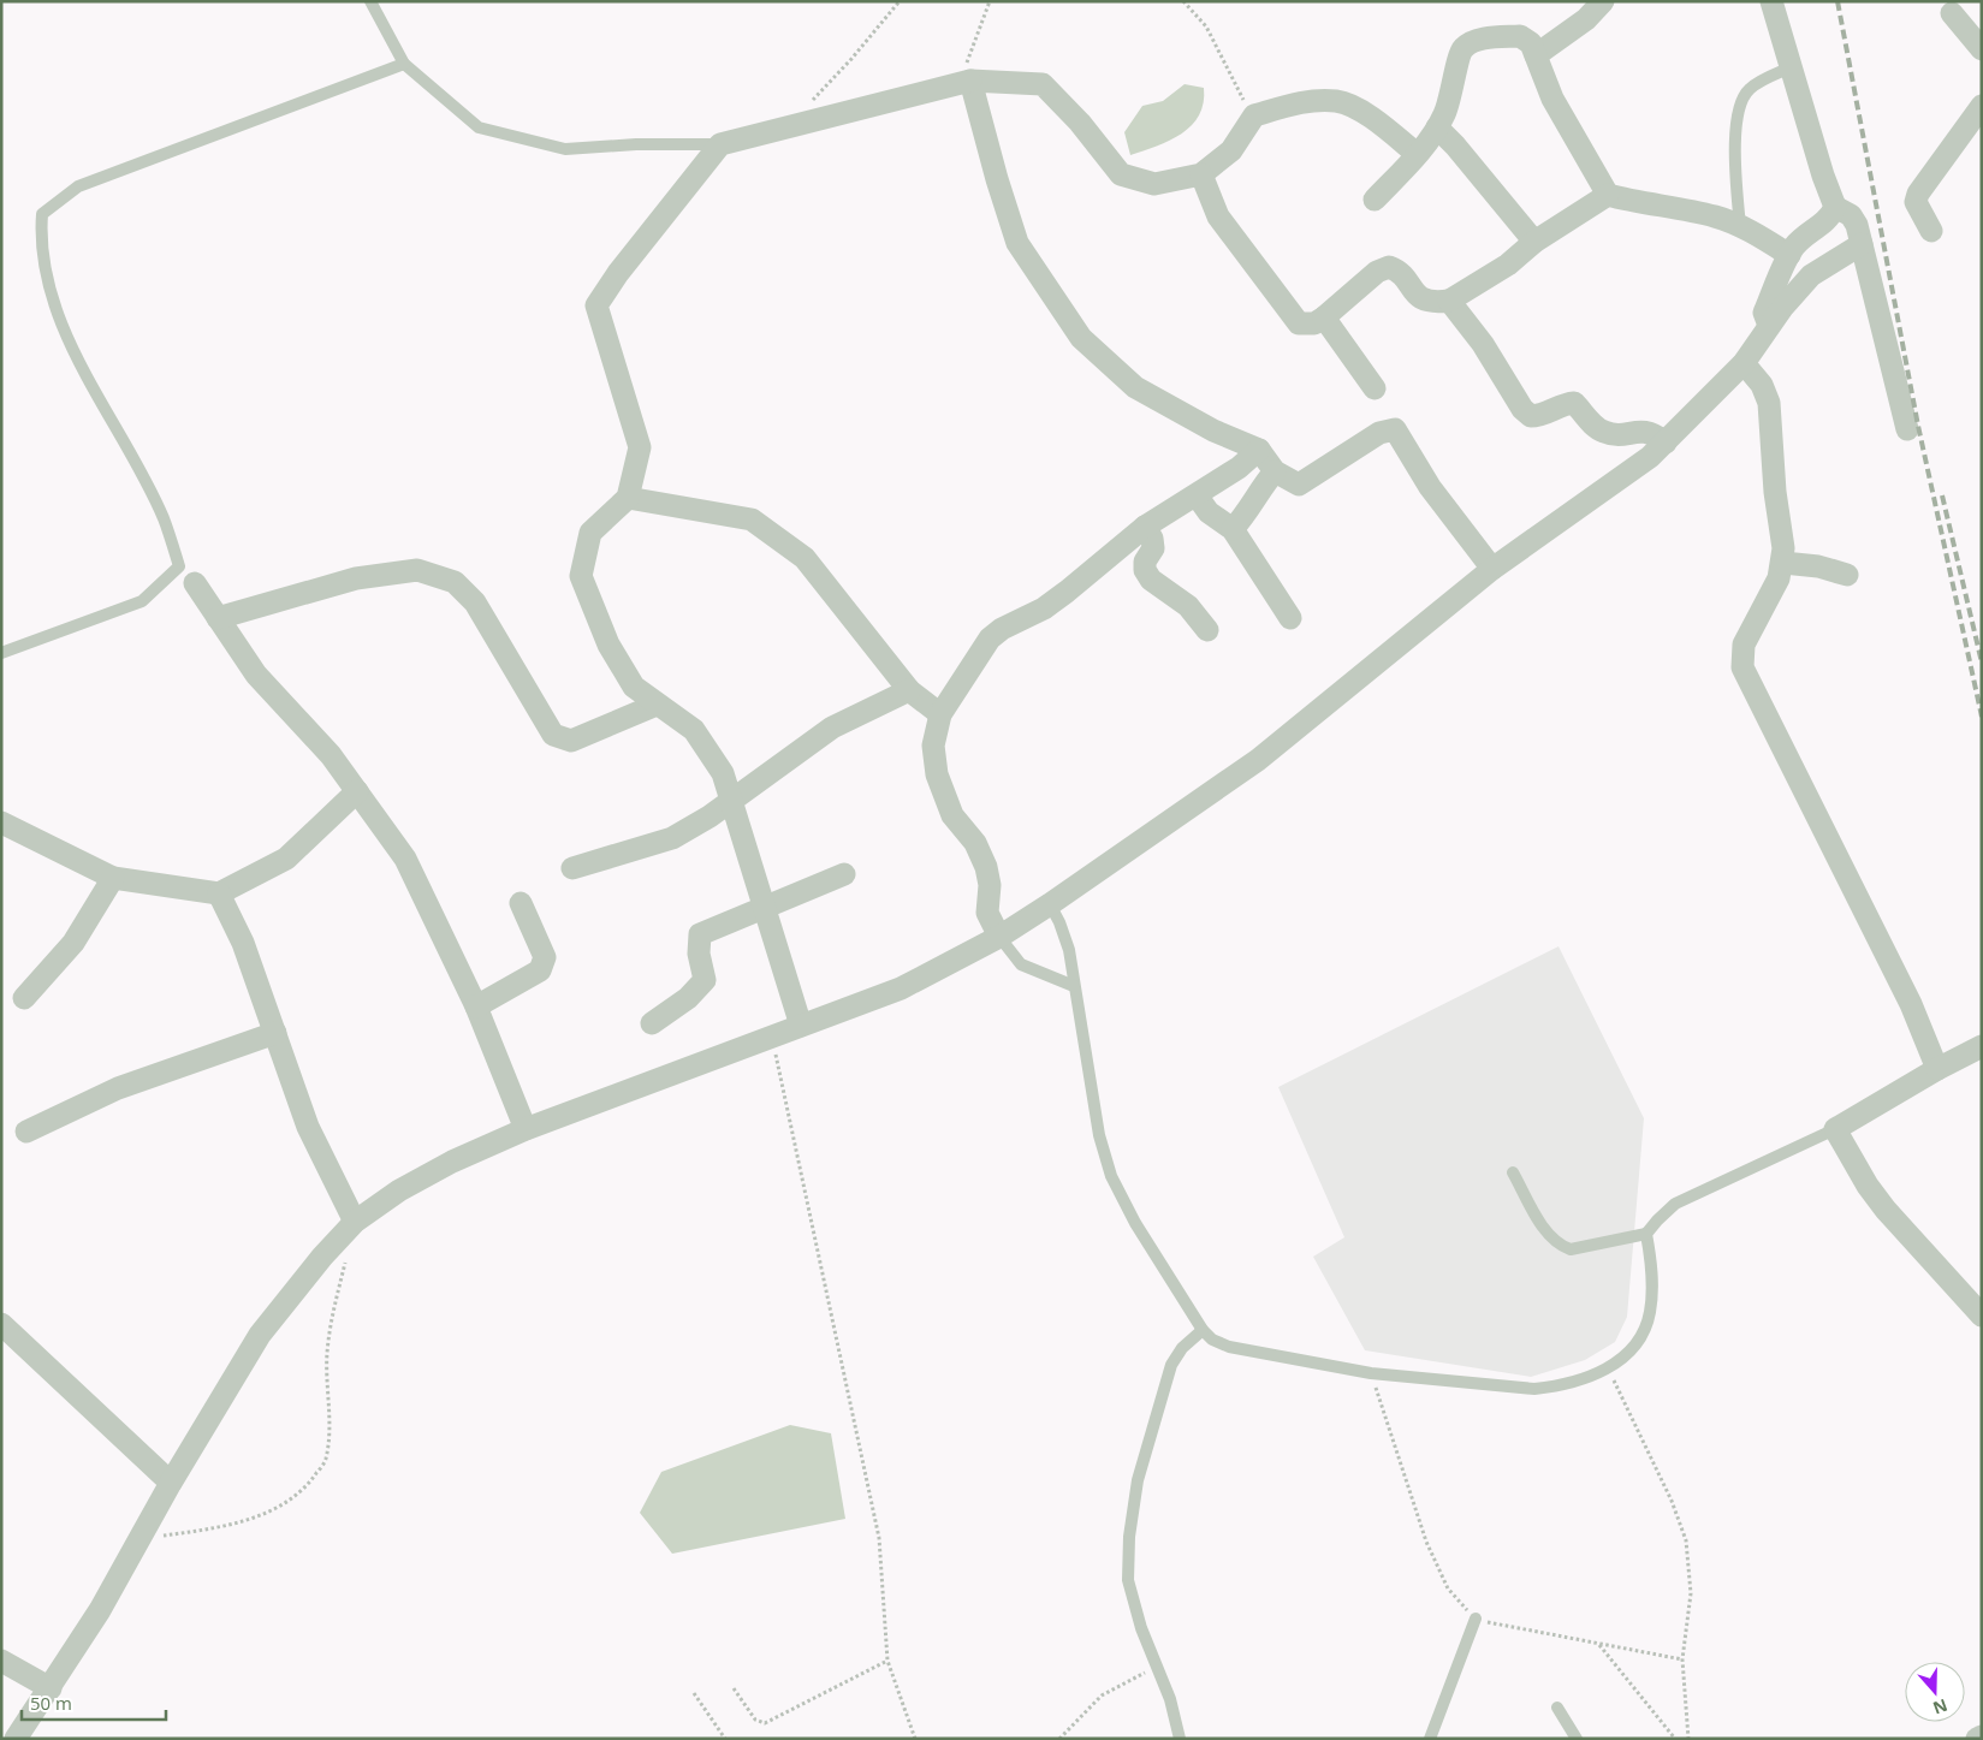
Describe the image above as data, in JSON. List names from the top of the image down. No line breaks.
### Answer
{"scale_bar":"50 m","north":"bottom"}
